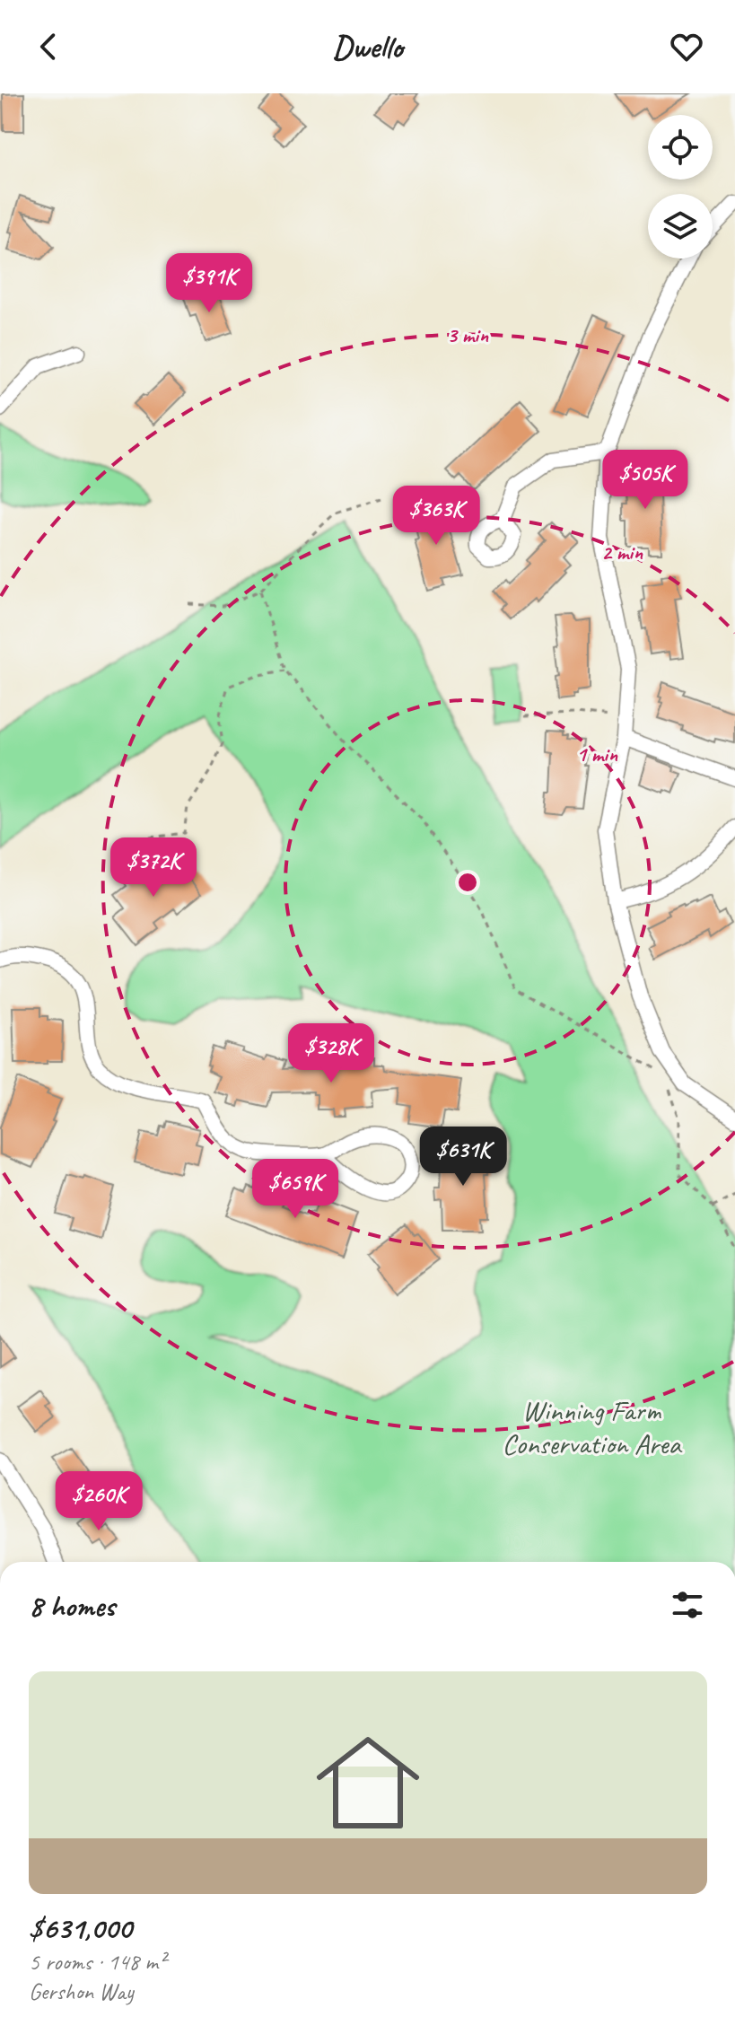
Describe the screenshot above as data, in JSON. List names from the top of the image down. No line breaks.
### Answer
{"parks":["Winning Farm Conservation Area"],"page":{"header":"Dwello","price":["$391K","$505K","$363K","$372K","$328K","$631K","$659K","$260K"],"heading":"8 homes","list":[{"name":"$631,000","note":"5 rooms · 148 m² · Gershon Way"}]},"rings":["3 min","2 min","1 min"]}
